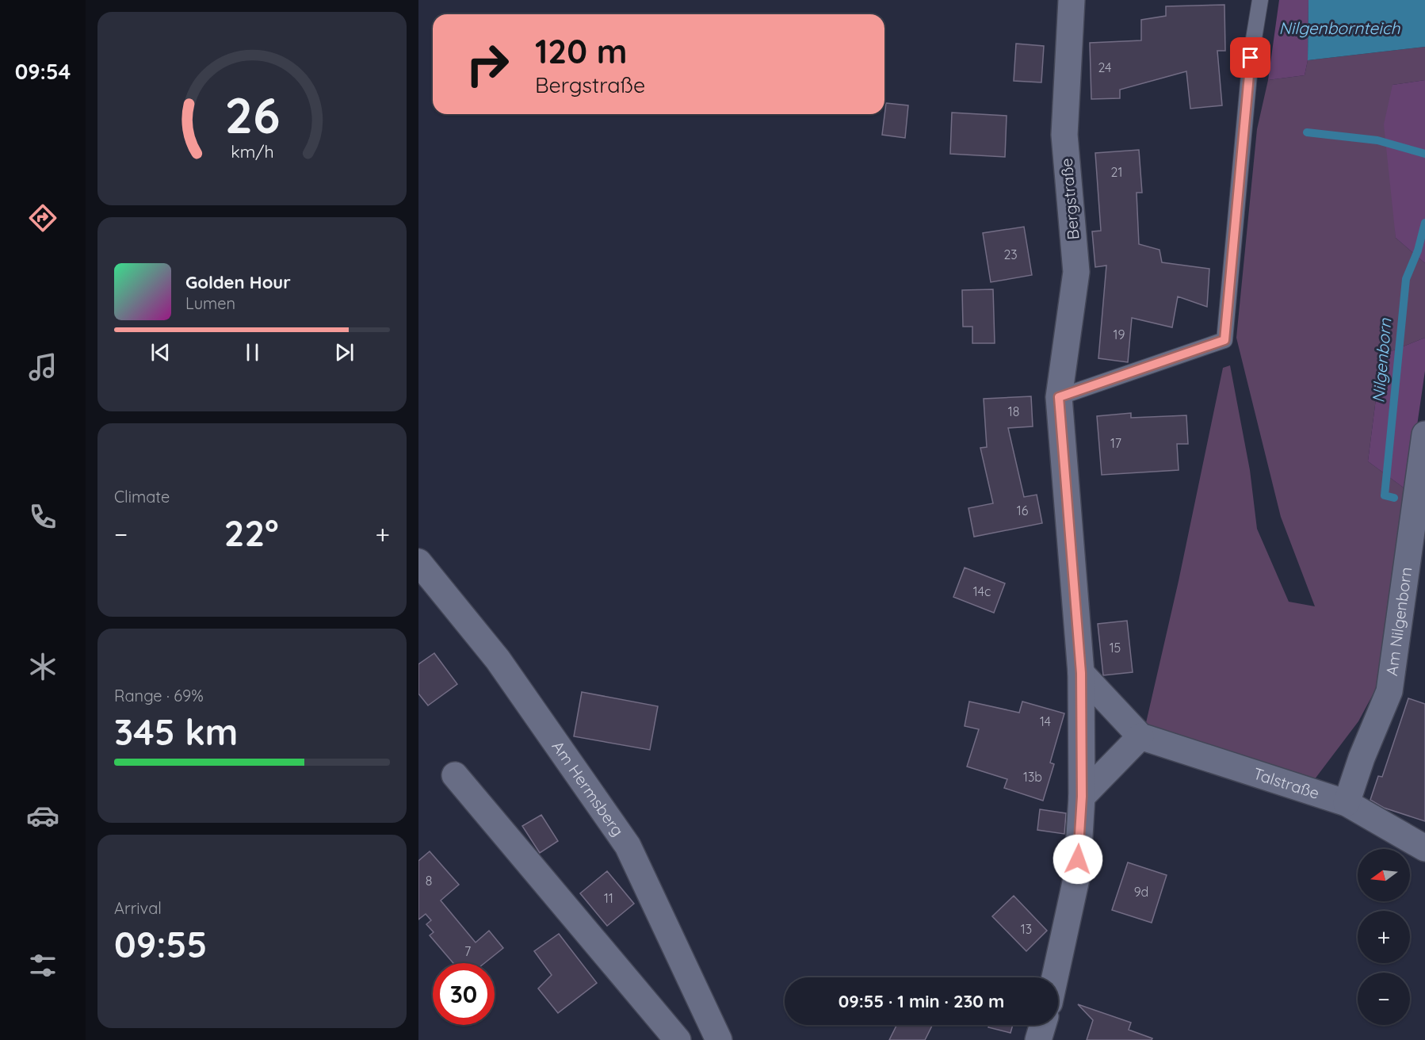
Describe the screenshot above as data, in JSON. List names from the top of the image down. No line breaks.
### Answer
{"streets":{"street":["Bergstraße","Am Nilgenborn","Talstraße","Am Hermsberg"]},"crossings":[["Bergstraße","Talstraße"],["Am Nilgenborn","Talstraße"]],"water":["Nilgenbornteich","Nilgenborn"],"house_numbers":["24","21","23","19","18","17","16","14c","15","14","13b","8","9d","11","13","7"],"north":"left","page":{"tabs":"09:54","turn":["120 m","Bergstraße"],"song":["Golden Hour","Lumen"],"tile":["Climate",["Range · 69%","345 km"],["Arrival","09:55"]],"heat":["−","22°","+"],"map_buttons":["+","−"],"limit":"30","trip":"09:55 · 1 min · 230 m","gauge":["26","km/h"]}}
